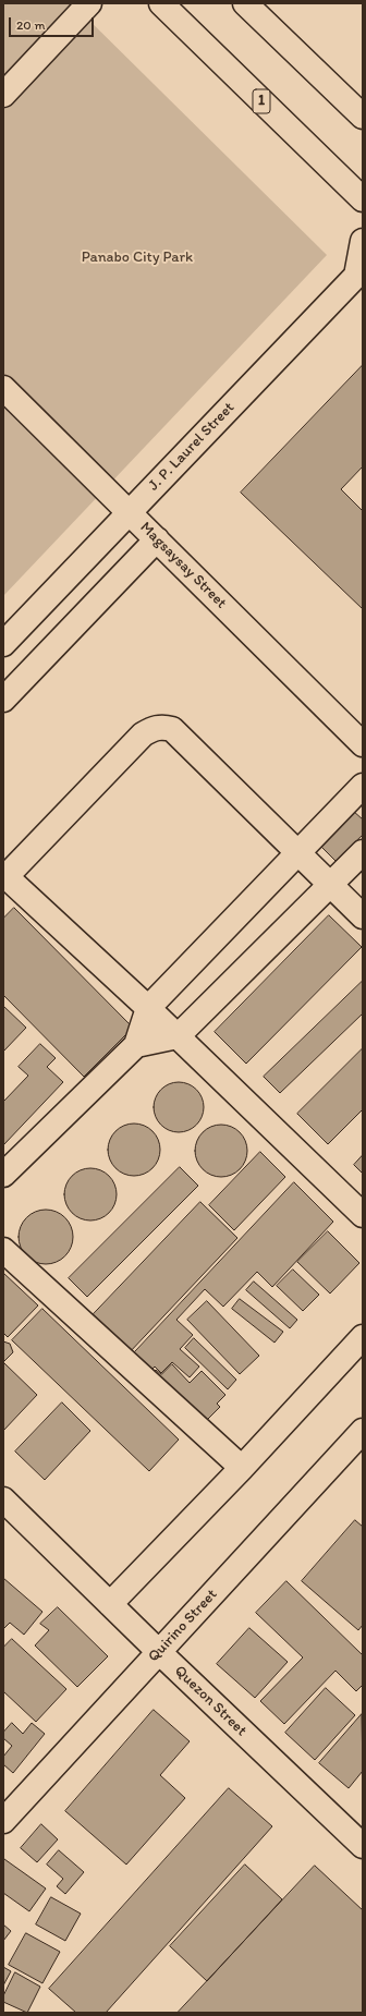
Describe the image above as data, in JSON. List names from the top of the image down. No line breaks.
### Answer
{"streets":{"main road":["1","J. P. Laurel Street","Magsaysay Street","Quirino Street","Quezon Street"]},"crossings":[["J. P. Laurel Street","Magsaysay Street"],["Quirino Street","Quezon Street"]],"parks":["Panabo City Park"],"scale_bar":"20 m"}
